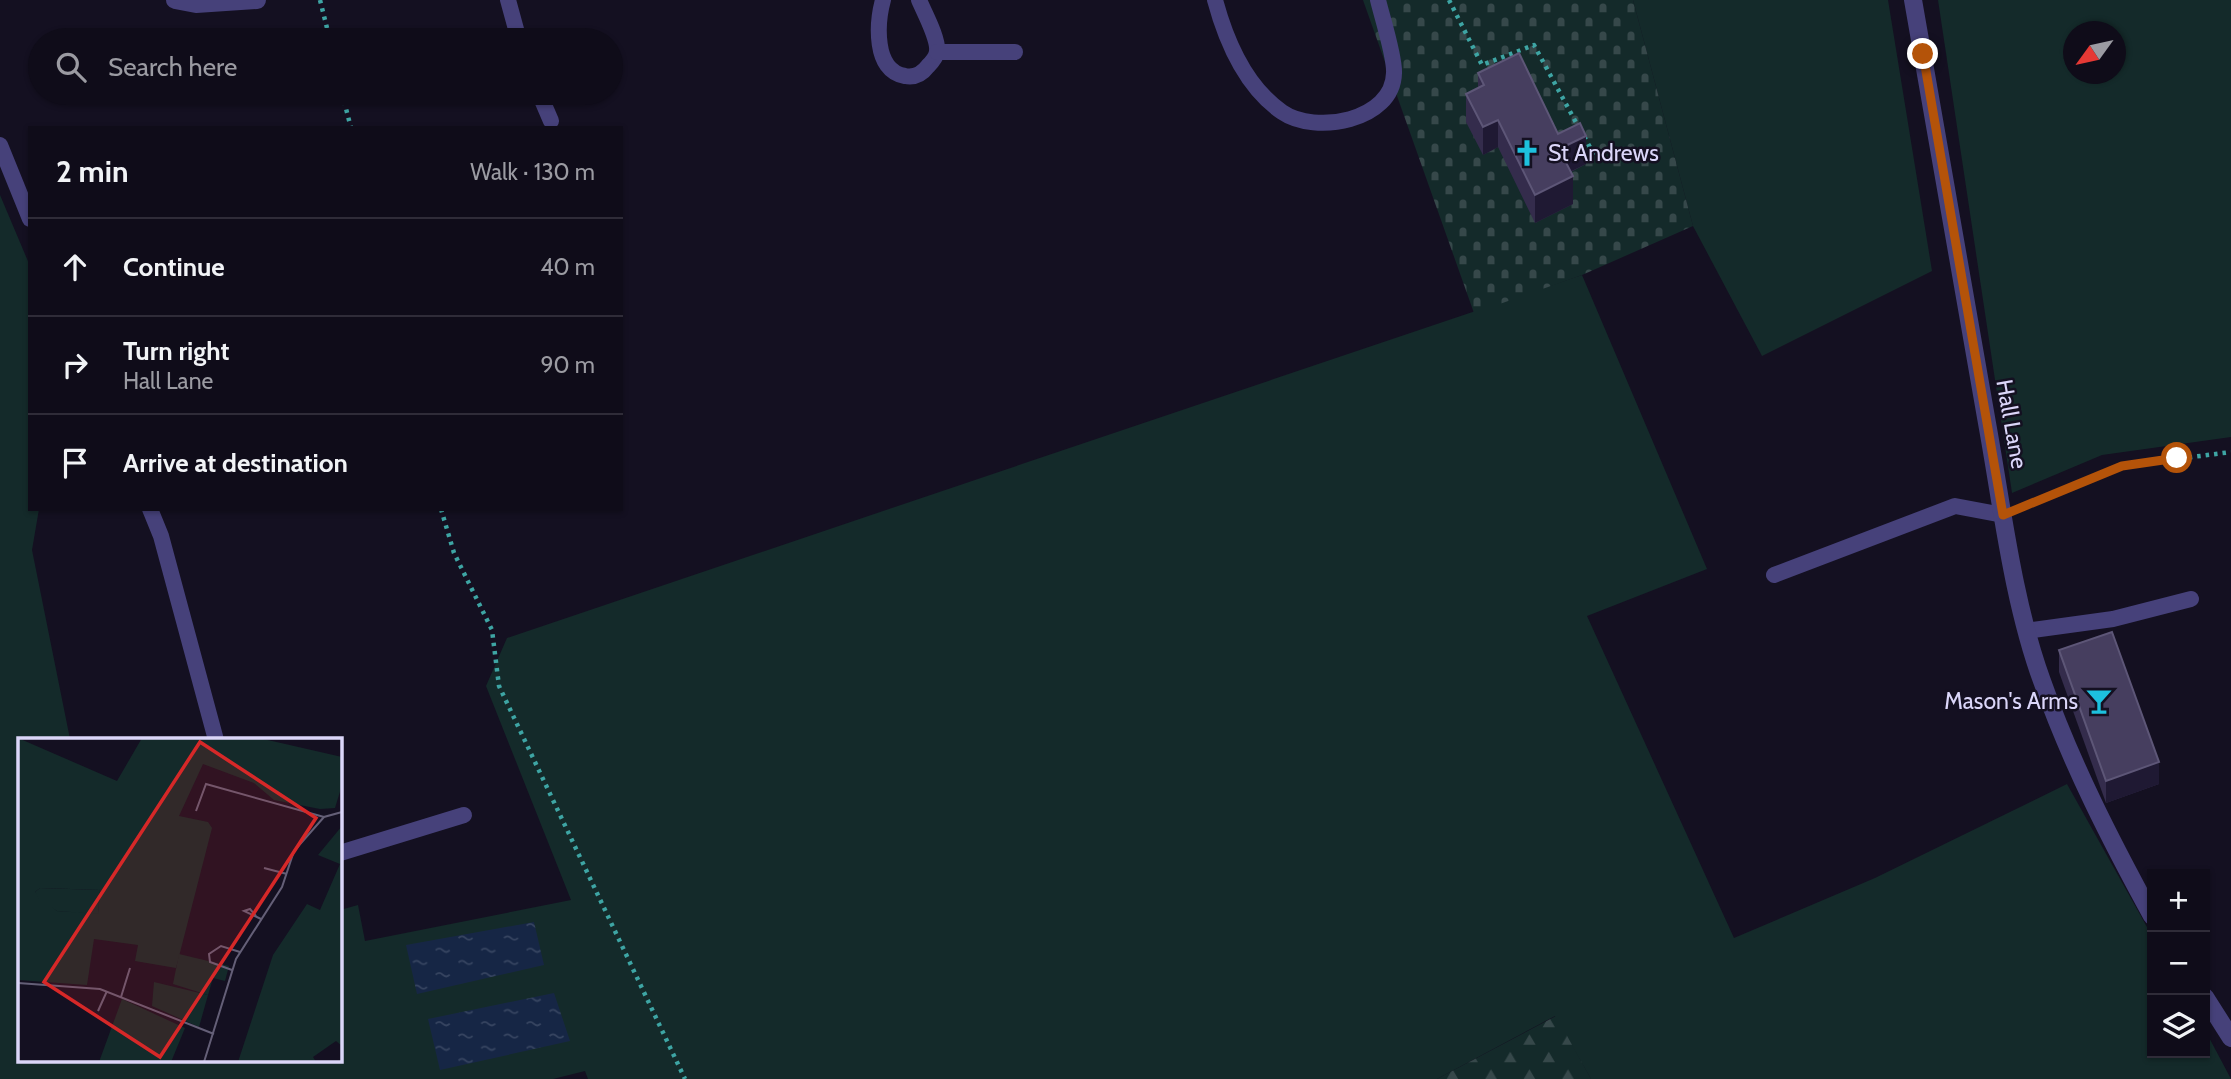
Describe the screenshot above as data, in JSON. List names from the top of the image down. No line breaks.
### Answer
{"streets":{"street":["Hall Lane"]},"places":{"church":["St Andrews"],"bar":["Mason's Arms"]},"north":"bottom left","page":{"search":"Search here","heading":["2 min","Walk · 130 m"],"list":[["Continue","40 m"],["Turn right","Hall Lane","90 m"],"Arrive at destination"],"map_buttons":["+","−"]}}
